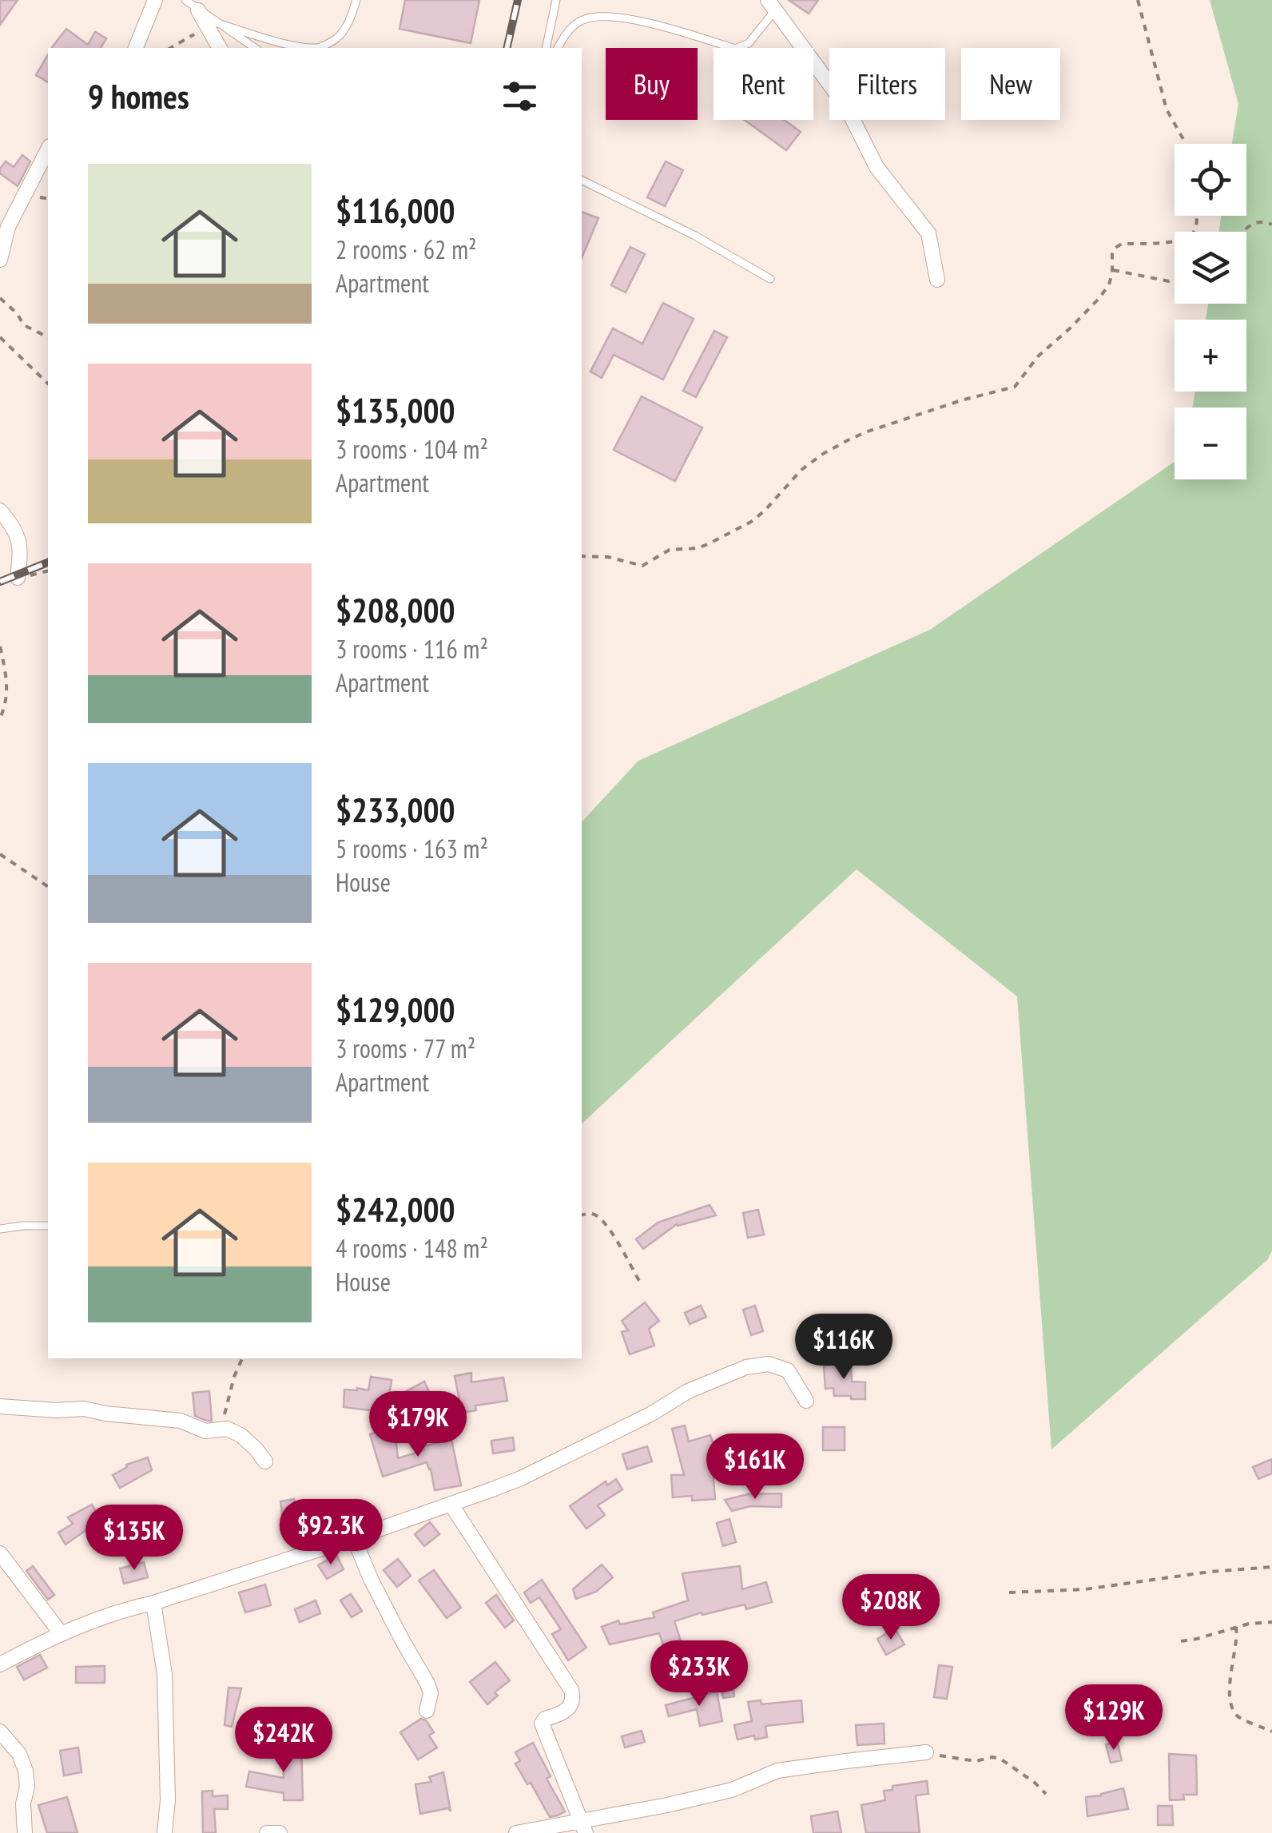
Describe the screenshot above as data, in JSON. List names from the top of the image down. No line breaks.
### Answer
{"page":{"chip":["Buy","Rent","Filters","New"],"heading":"9 homes","map_buttons":["+","−"],"list":[{"name":"$116,000","note":"2 rooms · 62 m² · Apartment"},{"name":"$135,000","note":"3 rooms · 104 m² · Apartment"},{"name":"$208,000","note":"3 rooms · 116 m² · Apartment"},{"name":"$233,000","note":"5 rooms · 163 m² · House"},{"name":"$129,000","note":"3 rooms · 77 m² · Apartment"},{"name":"$242,000","note":"4 rooms · 148 m² · House"}],"price":["$116K","$179K","$161K","$92.3K","$135K","$208K","$233K","$129K","$242K"]}}
